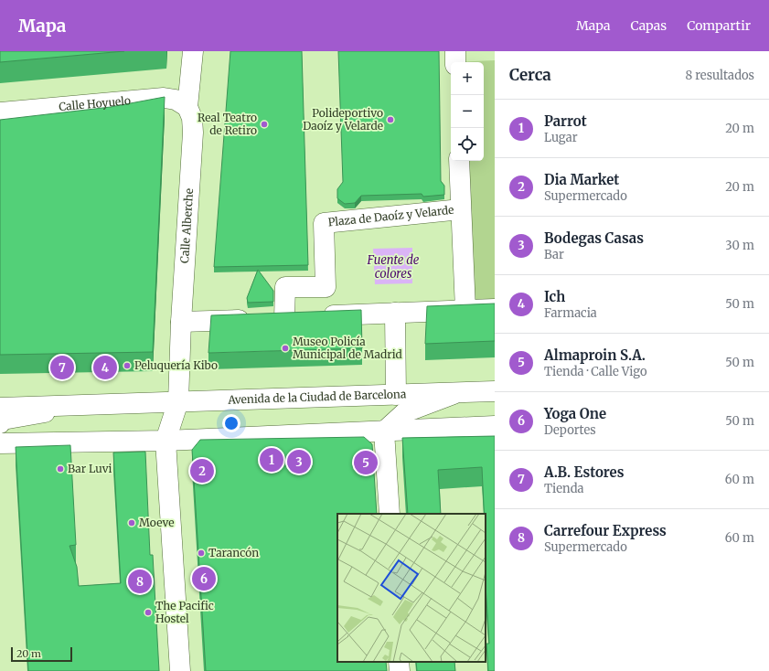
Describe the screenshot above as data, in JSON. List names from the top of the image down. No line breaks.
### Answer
{"streets":{"street":["Calle Hoyuelo","Plaza de Daoíz y Velarde","Calle Alberche","Avenida de la Ciudad de Barcelona"]},"crossings":[["Calle Hoyuelo","Calle Alberche"],["Calle Alberche","Avenida de la Ciudad de Barcelona"]],"water":["Fuente de colores"],"places":["Polideportivo Daoíz y Velarde","Real Teatro de Retiro","Museo Policía Municipal de Madrid","Peluquería Kibo","Bar Luvi","Moeve","Tarancón","The Pacific Hostel"],"scale_bar":"20 m","page":{"header":"Mapa","nav":["Mapa","Capas","Compartir"],"heading":["Cerca","8 resultados"],"map_buttons":["+","−"],"list":[{"mark":"1","name":"Parrot","note":"Lugar","value":"20 m"},{"mark":"2","name":"Dia Market","note":"Supermercado","value":"20 m"},{"mark":"3","name":"Bodegas Casas","note":"Bar","value":"30 m"},{"mark":"4","name":"Ich","note":"Farmacia","value":"50 m"},{"mark":"5","name":"Almaproin S.A.","note":"Tienda · Calle Vigo","value":"50 m"},{"mark":"6","name":"Yoga One","note":"Deportes","value":"50 m"},{"mark":"7","name":"A.B. Estores","note":"Tienda","value":"60 m"},{"mark":"8","name":"Carrefour Express","note":"Supermercado","value":"60 m"}],"pins":["4","7","1","3","5","2","6","8"],"scale":"20 m"}}
